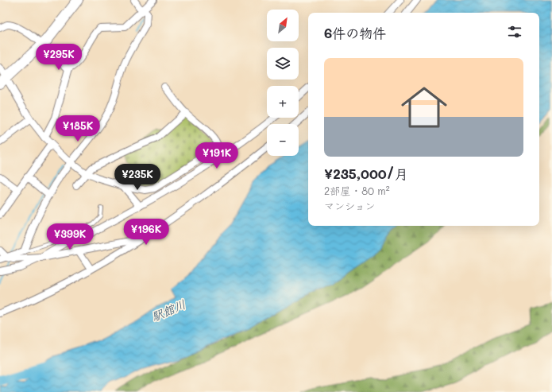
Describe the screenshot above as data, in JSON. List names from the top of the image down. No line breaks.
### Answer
{"water":["駅館川"],"north":"top right","page":{"map_buttons":["+","−"],"heading":"6件の物件","price":["¥295K","¥185K","¥191K","¥235K","¥196K","¥399K"],"list":[{"name":"¥235,000/月","note":"2部屋 · 80 m² · マンション"}]}}
